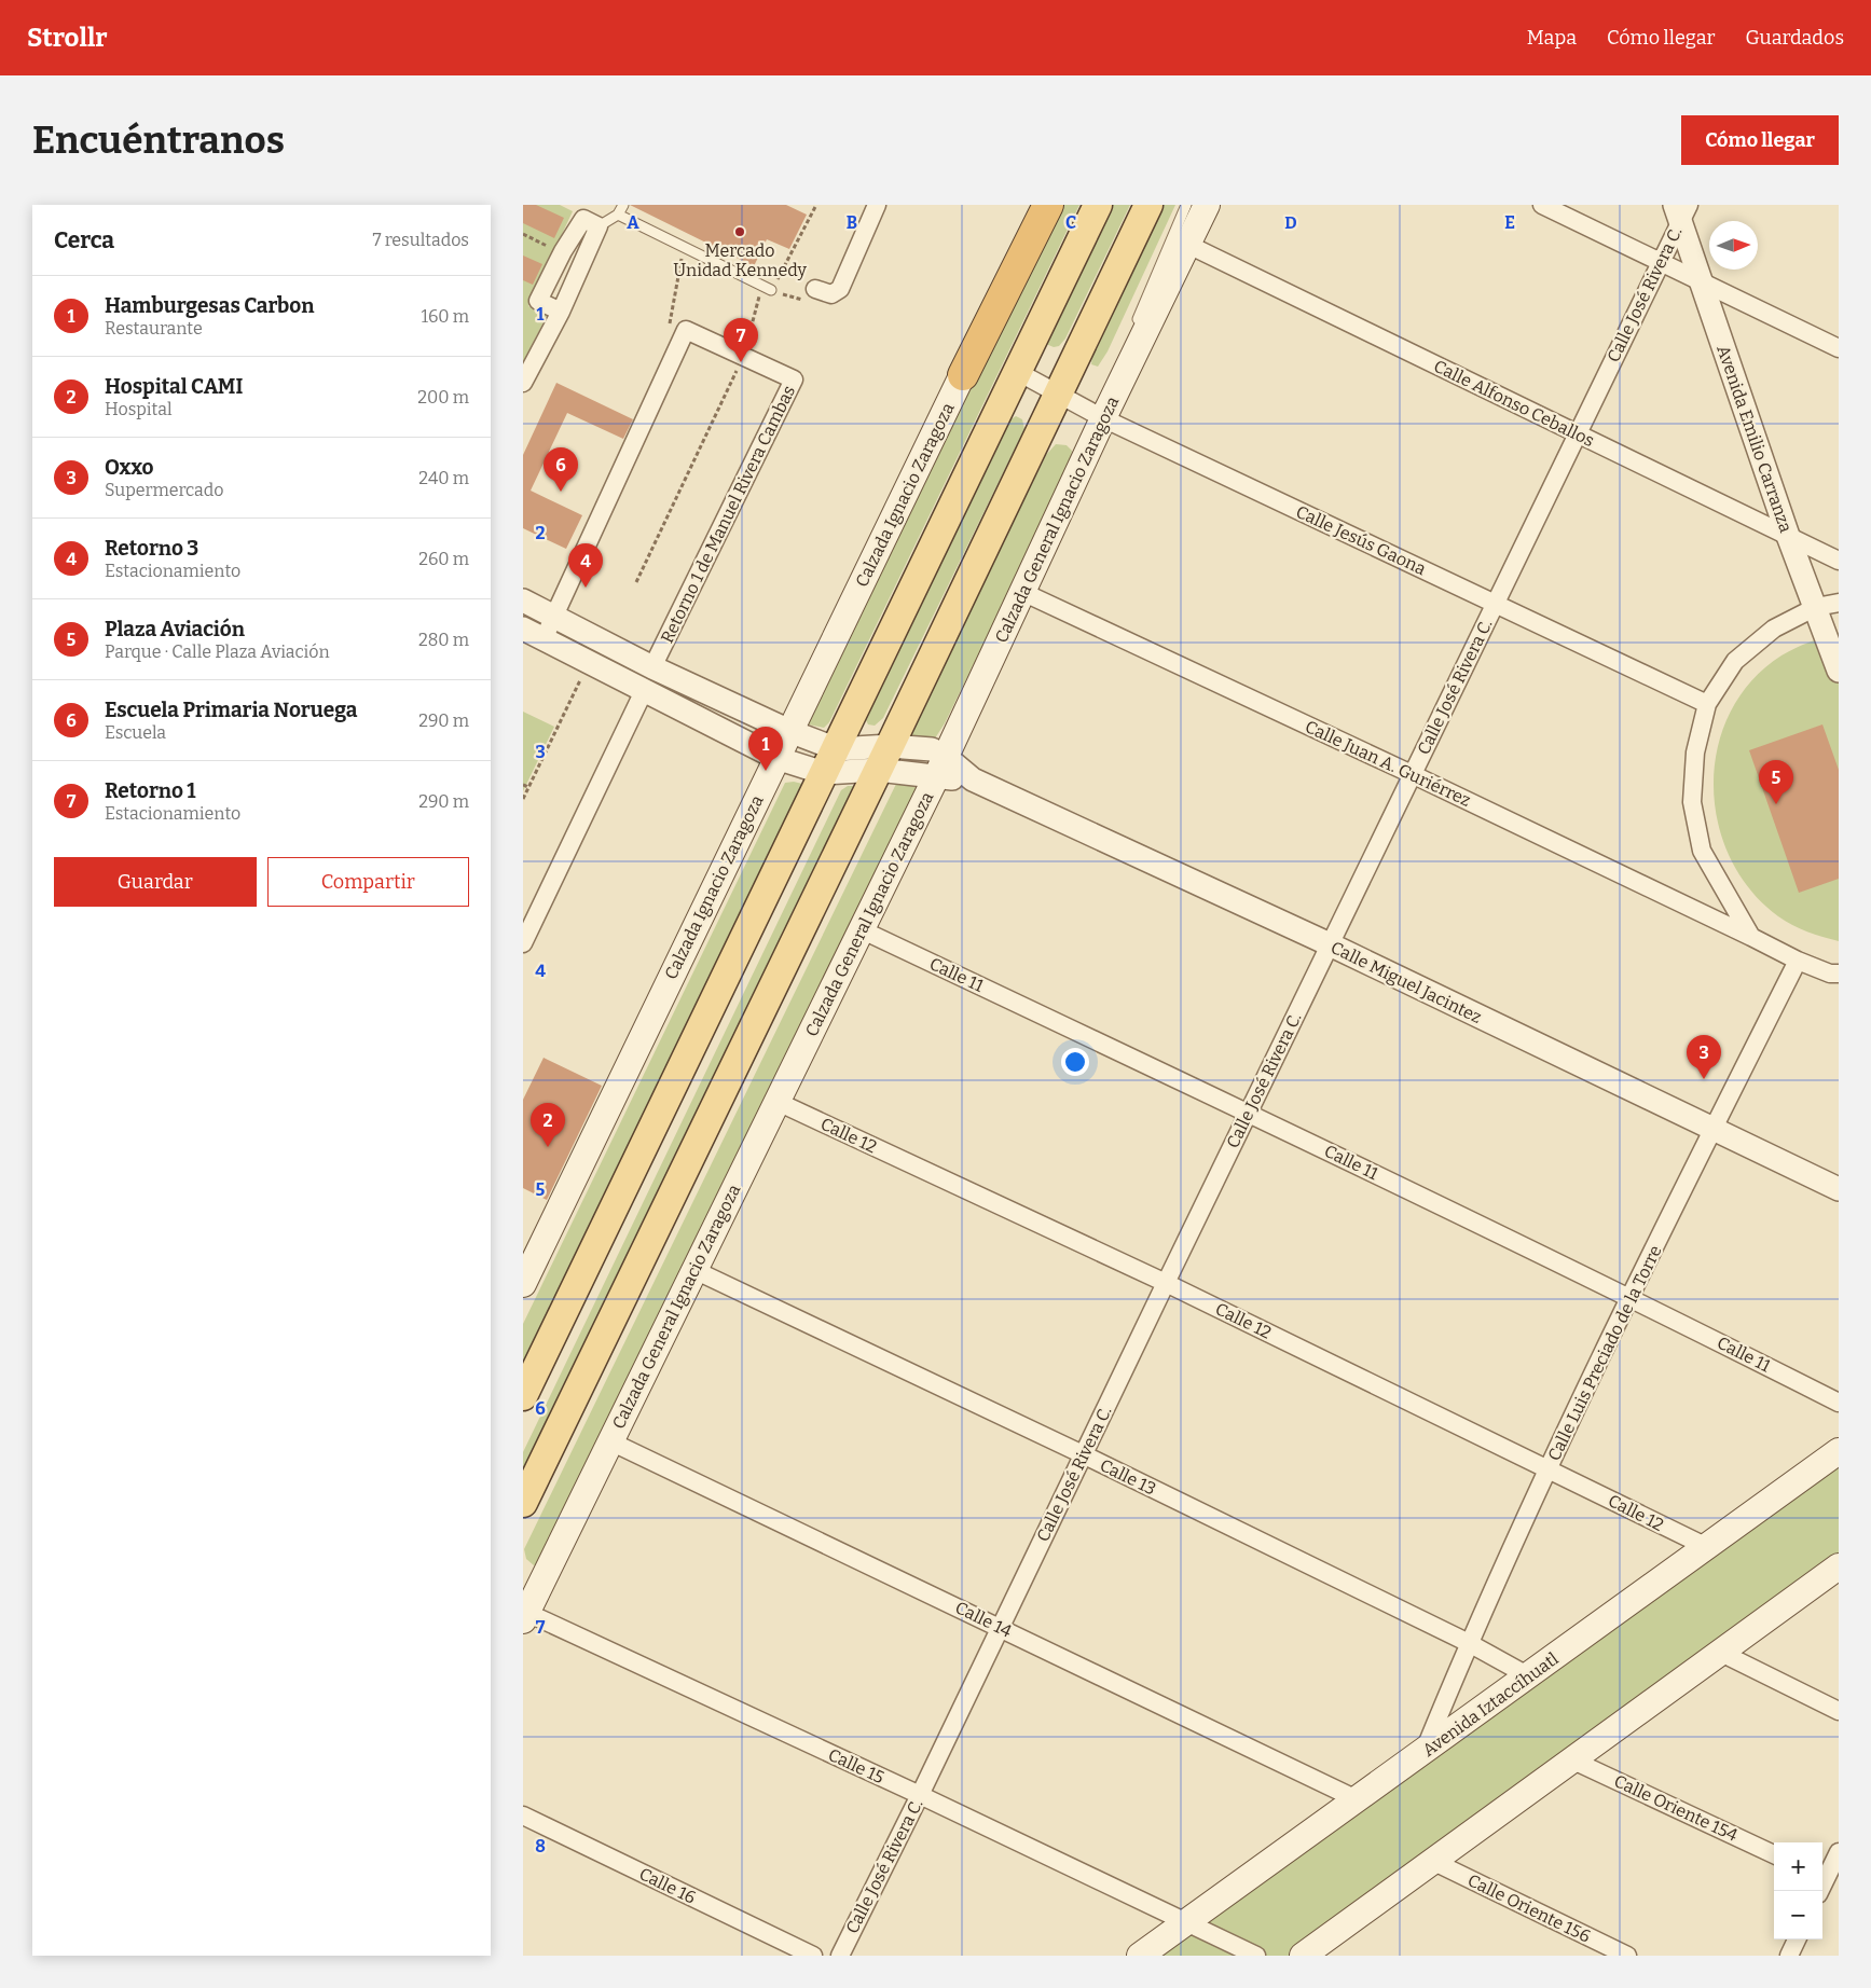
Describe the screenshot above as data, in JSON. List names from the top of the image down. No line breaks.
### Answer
{"streets":{"main road":["Calzada Ignacio Zaragoza","Calzada General Ignacio Zaragoza","Avenida Iztaccíhuatl"],"street":["Calle José Rivera C.","Calle Alfonso Ceballos","Avenida Emilio Carranza","Retorno 1 de Manuel Rivera Cambas","Calle Jesús Gaona","Calle Juan A. Guriérrez","Calle 11","Calle Miguel Jacintez","Calle 12","Calle Luis Preciado de la Torre","Calle 13","Calle 14","Calle 15","Calle Oriente 154","Calle 16","Calle Oriente 156"]},"crossings":[["Calle José Rivera C.","Calle Alfonso Ceballos"],["Calle José Rivera C.","Avenida Emilio Carranza"],["Calle José Rivera C.","Calle Jesús Gaona"],["Calle José Rivera C.","Calle Juan A. Guriérrez"],["Calle José Rivera C.","Calle 11"],["Calle José Rivera C.","Calle Miguel Jacintez"],["Calle José Rivera C.","Calle 12"],["Calle José Rivera C.","Calle 13"],["Calle José Rivera C.","Calle 14"],["Calle José Rivera C.","Calle 15"],["Calle Alfonso Ceballos","Avenida Emilio Carranza"],["Calle Alfonso Ceballos","Calzada General Ignacio Zaragoza"],["Calzada General Ignacio Zaragoza","Calle Jesús Gaona"],["Calzada General Ignacio Zaragoza","Calle Juan A. Guriérrez"],["Calzada General Ignacio Zaragoza","Calle 11"],["Calzada General Ignacio Zaragoza","Calle Miguel Jacintez"],["Calzada General Ignacio Zaragoza","Calle 12"],["Calzada General Ignacio Zaragoza","Calle 13"],["Calzada General Ignacio Zaragoza","Calle 14"],["Calzada General Ignacio Zaragoza","Calle 15"],["Calle Juan A. Guriérrez","Calle Luis Preciado de la Torre"],["Calle 11","Calle Luis Preciado de la Torre"],["Calle Miguel Jacintez","Calle Luis Preciado de la Torre"],["Calle 12","Calle Luis Preciado de la Torre"],["Calle 12","Avenida Iztaccíhuatl"],["Calle Luis Preciado de la Torre","Calle 13"],["Calle Luis Preciado de la Torre","Avenida Iztaccíhuatl"],["Calle 13","Avenida Iztaccíhuatl"],["Calle 14","Avenida Iztaccíhuatl"],["Avenida Iztaccíhuatl","Calle 15"]],"places":["Mercado Unidad Kennedy"],"north":"right","page":{"header":"Strollr","nav":["Mapa","Cómo llegar","Guardados"],"buttons":["Cómo llegar",["Guardar","Compartir"]],"title":"Encuéntranos","heading":["Cerca","7 resultados"],"list":[{"mark":"1","name":"Hamburgesas Carbon","note":"Restaurante","value":"160 m"},{"mark":"2","name":"Hospital CAMI","note":"Hospital","value":"200 m"},{"mark":"3","name":"Oxxo","note":"Supermercado","value":"240 m"},{"mark":"4","name":"Retorno 3","note":"Estacionamiento","value":"260 m"},{"mark":"5","name":"Plaza Aviación","note":"Parque · Calle Plaza Aviación","value":"280 m"},{"mark":"6","name":"Escuela Primaria Noruega","note":"Escuela","value":"290 m"},{"mark":"7","name":"Retorno 1","note":"Estacionamiento","value":"290 m"}],"pins":["7","6","4","1","5","3","2"],"map_buttons":["+","−"]},"grid":{"columns":["A","B","C","D","E"],"rows":["1","2","3","4","5","6","7","8"]}}
